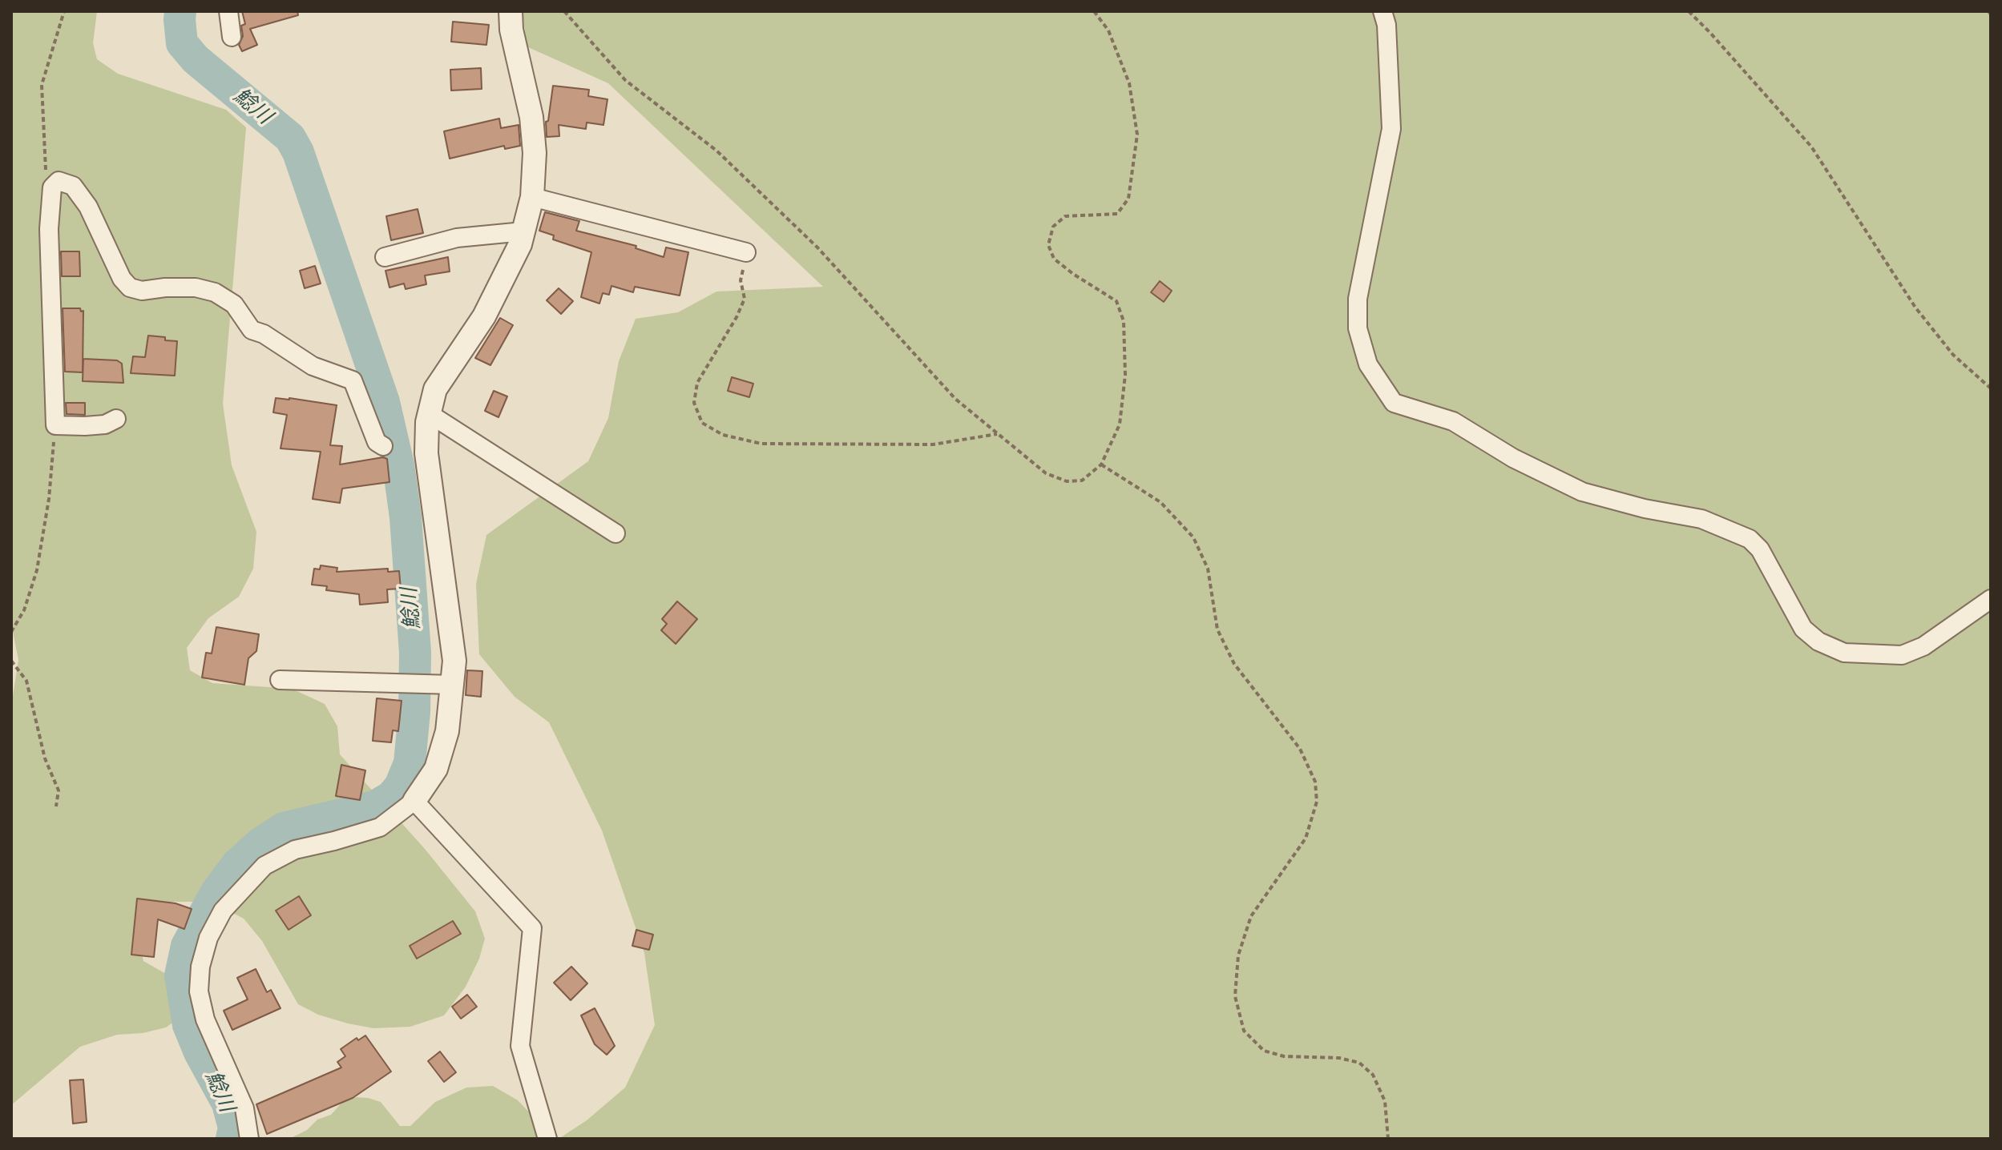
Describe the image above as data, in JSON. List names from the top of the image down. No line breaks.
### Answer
{"water":["鯰川"]}
